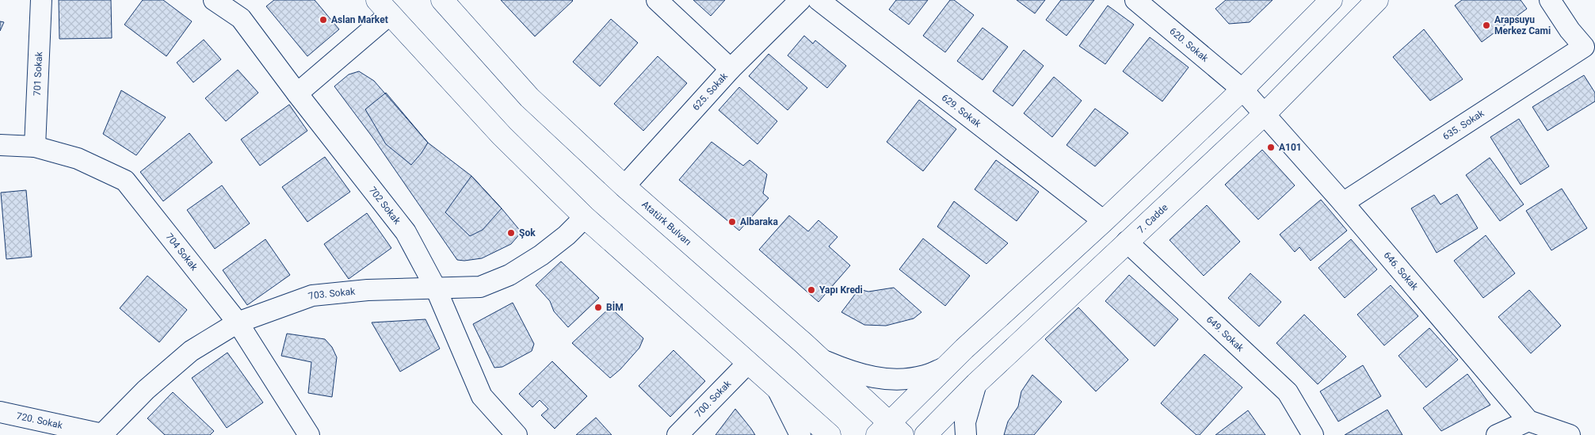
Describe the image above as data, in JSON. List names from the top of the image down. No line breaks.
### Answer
{"streets":{"main road":["7. Cadde","Atatürk Bulvarı"],"street":["620. Sokak","701 Sokak","625. Sokak","629. Sokak","635. Sokak","702 Sokak","704 Sokak","646. Sokak","703. Sokak","649. Sokak","700. Sokak","720. Sokak"]},"crossings":[["620. Sokak","646. Sokak"],["701 Sokak","704 Sokak"],["625. Sokak","Atatürk Bulvarı"],["635. Sokak","646. Sokak"],["702 Sokak","703. Sokak"],["7. Cadde","646. Sokak"],["7. Cadde","649. Sokak"],["704 Sokak","703. Sokak"],["703. Sokak","720. Sokak"]],"places":["Aslan Market","Arapsuyu Merkez Cami","A101","Albaraka","Şok","Yapı Kredi","BİM"]}
